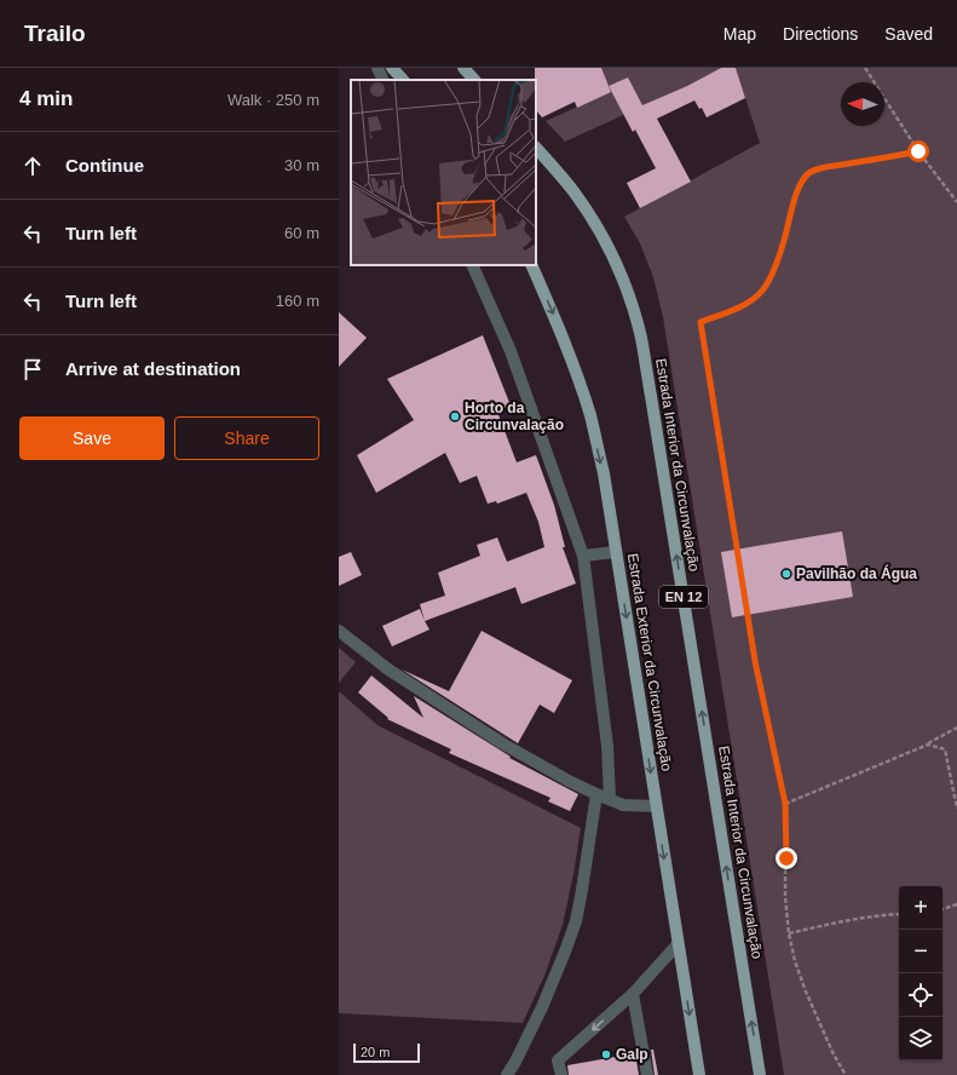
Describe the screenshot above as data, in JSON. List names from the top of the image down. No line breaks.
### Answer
{"streets":{"main road":["Estrada Interior da Circunvalação","EN 12","Estrada Exterior da Circunvalação"]},"one_way":["Estrada Interior da Circunvalação","Estrada Exterior da Circunvalação"],"places":["Horto da Circunvalação","Pavilhão da Água","Galp"],"scale_bar":"20 m","north":"left","page":{"header":"Trailo","nav":["Map","Directions","Saved"],"heading":["4 min","Walk · 250 m"],"list":[["Continue","30 m"],["Turn left","60 m"],["Turn left","160 m"],"Arrive at destination"],"buttons":["Save","Share"],"map_buttons":["+","−"],"scale":"20 m"}}
